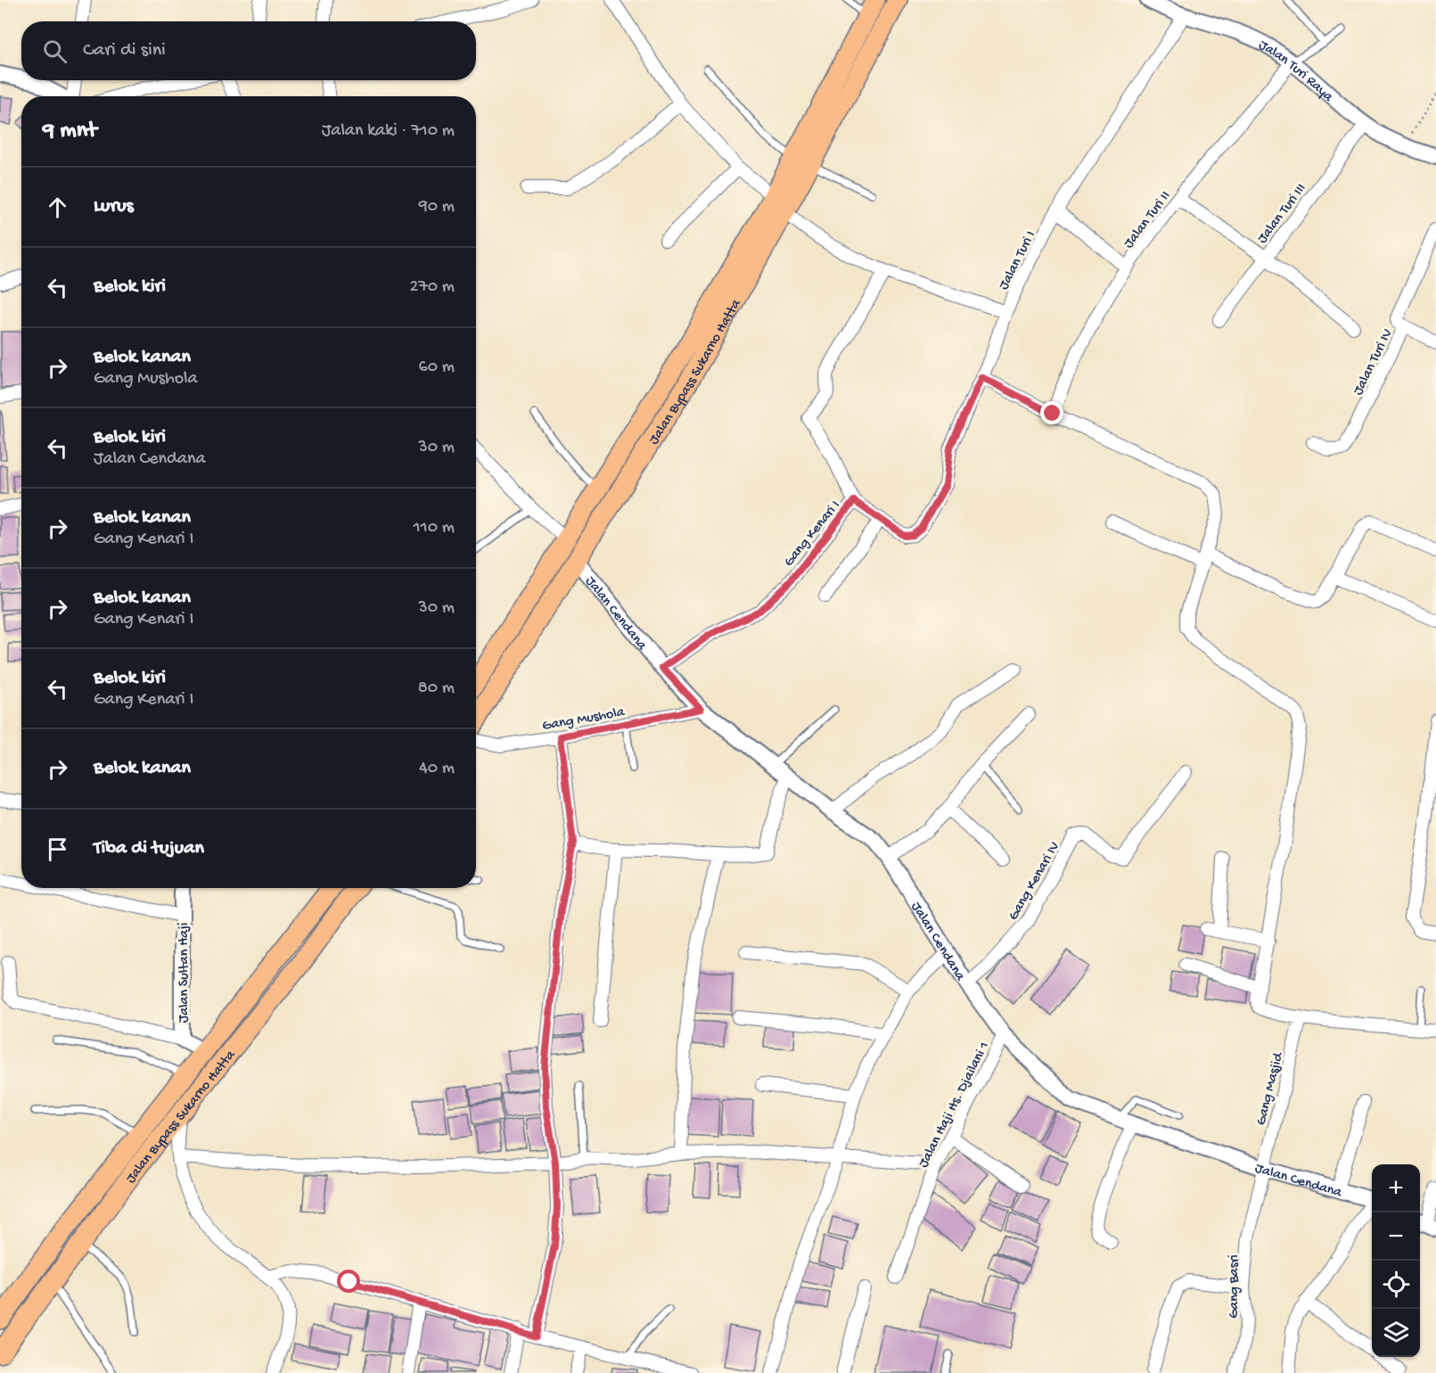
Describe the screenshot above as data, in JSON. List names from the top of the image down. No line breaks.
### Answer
{"streets":{"highway":["Jalan Bypass Sukarno Hatta"],"street":["Jalan Turi Raya","Jalan Turi III","Jalan Turi II","Jalan Turi I","Jalan Turi IV","Gang Kenari I","Jalan Cendana","Gang Mushola","Gang Kenari IV","Jalan Sultan Haji","Gang Masjid","Jalan Haji Hs. Djailani 1","Gang Basri"]},"crossings":[["Jalan Turi Raya","Jalan Turi III"],["Jalan Turi Raya","Jalan Turi II"],["Jalan Turi Raya","Jalan Turi I"],["Jalan Turi I","Jalan Bypass Sukarno Hatta"],["Jalan Turi I","Gang Kenari I"],["Jalan Bypass Sukarno Hatta","Jalan Cendana"],["Jalan Bypass Sukarno Hatta","Jalan Sultan Haji"],["Gang Kenari I","Jalan Cendana"],["Jalan Cendana","Gang Mushola"],["Jalan Cendana","Gang Kenari IV"],["Jalan Cendana","Gang Masjid"],["Jalan Cendana","Jalan Haji Hs. Djailani 1"],["Jalan Cendana","Gang Basri"],["Gang Masjid","Gang Basri"]],"page":{"search":"Cari di sini","heading":["9 mnt","Jalan kaki · 710 m"],"list":[["Lurus","90 m"],["Belok kiri","270 m"],["Belok kanan","Gang Mushola","60 m"],["Belok kiri","Jalan Cendana","30 m"],["Belok kanan","Gang Kenari I","110 m"],["Belok kanan","Gang Kenari I","30 m"],["Belok kiri","Gang Kenari I","80 m"],["Belok kanan","40 m"],"Tiba di tujuan"],"map_buttons":["+","−"]}}
